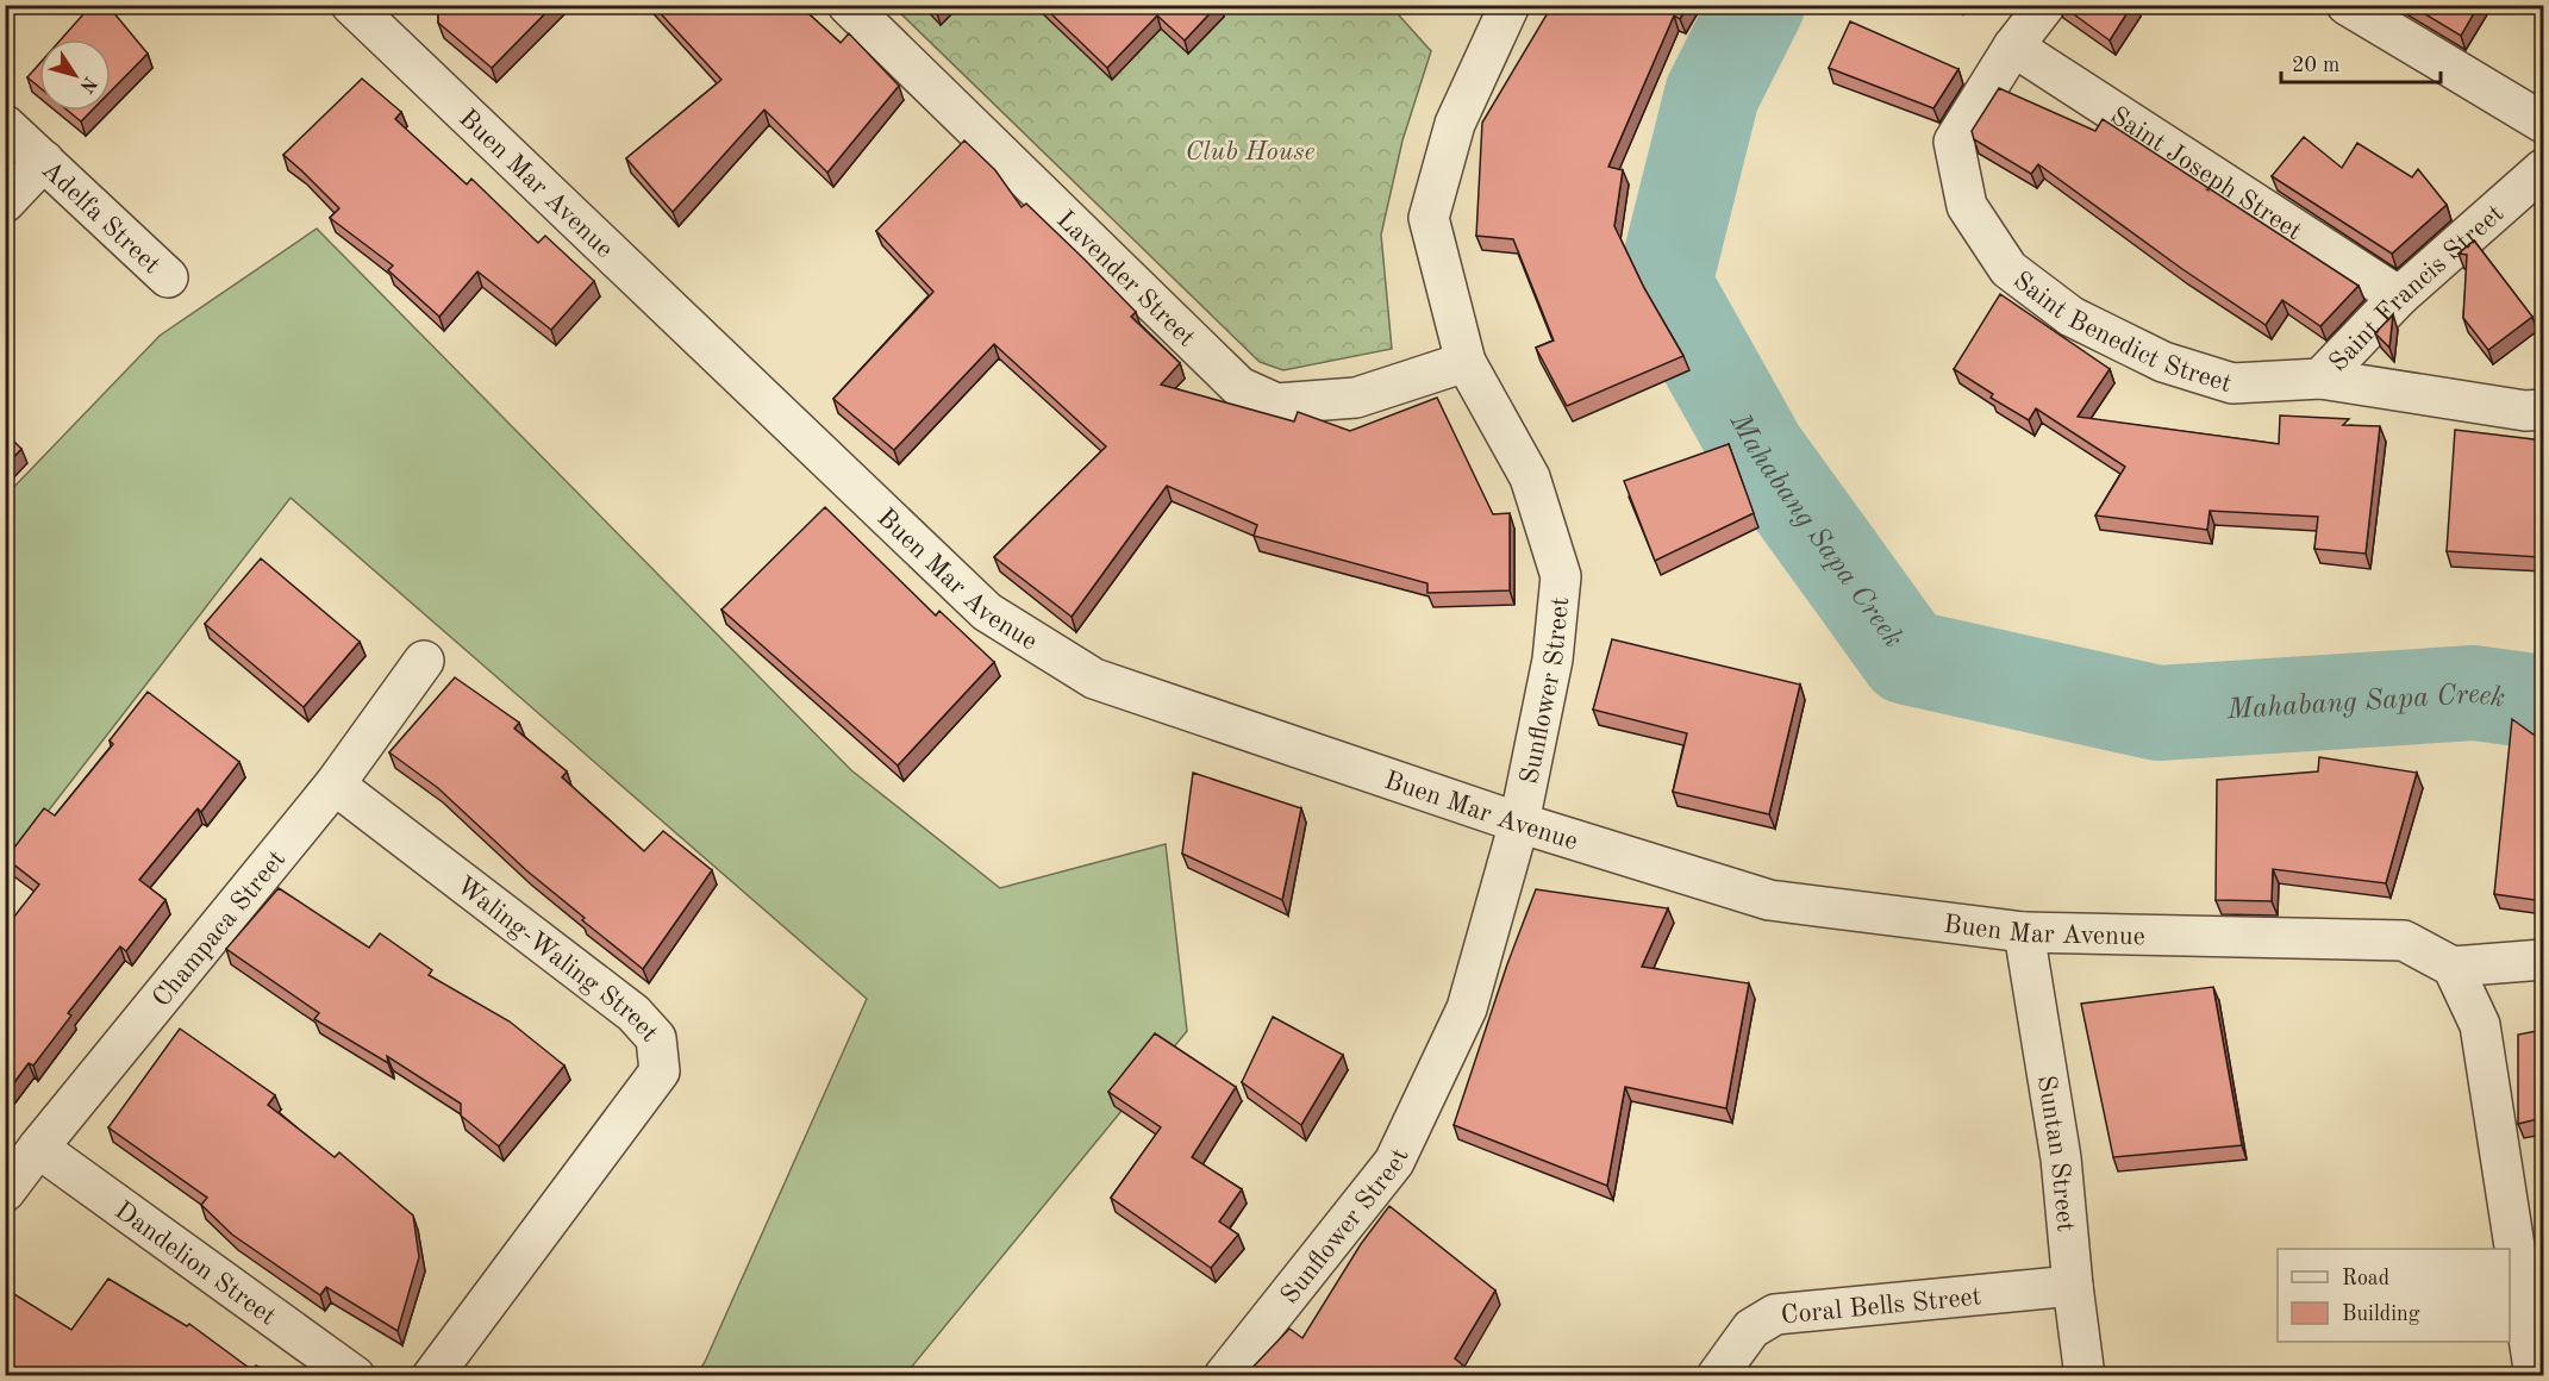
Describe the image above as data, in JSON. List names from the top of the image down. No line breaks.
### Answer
{"streets":{"street":["Saint Joseph Street","Buen Mar Avenue","Adelfa Street","Lavender Street","Saint Francis Street","Saint Benedict Street","Sunflower Street","Champaca Street","Waling-Waling Street","Suntan Street","Dandelion Street","Coral Bells Street"]},"crossings":[["Saint Joseph Street","Saint Francis Street"],["Saint Joseph Street","Saint Benedict Street"],["Buen Mar Avenue","Sunflower Street"],["Buen Mar Avenue","Suntan Street"],["Lavender Street","Sunflower Street"],["Saint Francis Street","Saint Benedict Street"],["Champaca Street","Waling-Waling Street"],["Champaca Street","Dandelion Street"],["Suntan Street","Coral Bells Street"]],"water":["Mahabang Sapa Creek"],"parks":["Club House"],"legend":["Road","Building"],"scale_bar":"20 m","north":"bottom right"}
